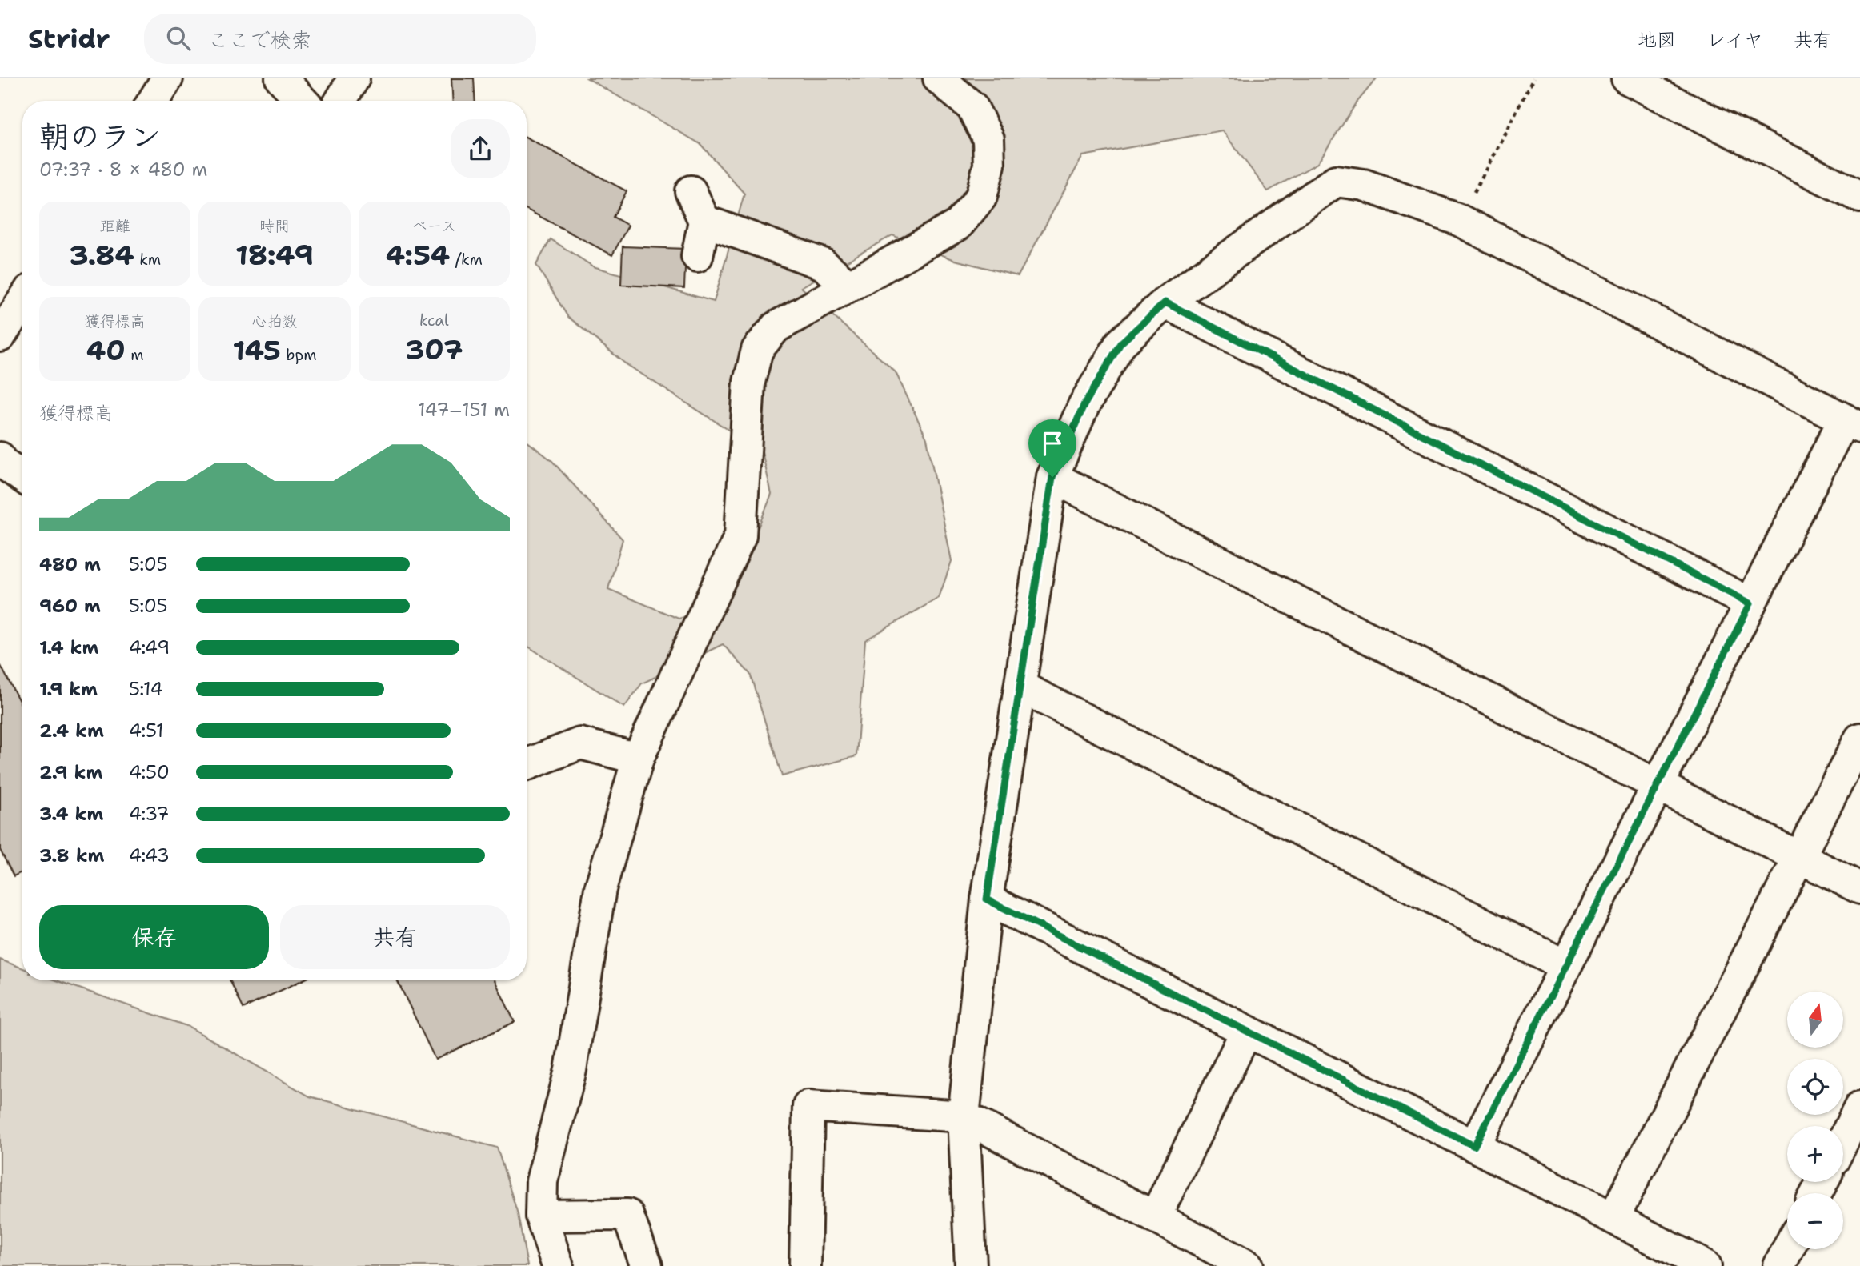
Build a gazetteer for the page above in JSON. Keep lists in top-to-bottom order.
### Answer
{
  "north": "top",
  "page": {
    "header": "Stridr",
    "search": "ここで検索",
    "nav": ["地図", "レイヤ", "共有"],
    "heading": ["朝のラン", "07:37 · 8 × 480 m"],
    "stats": [
      ["距離", "3.84 km"],
      ["時間", "18:49"],
      ["ペース", "4:54 /km"],
      ["獲得標高", "40 m"],
      ["心拍数", "145 bpm"],
      ["kcal", "307"]
    ],
    "chart": ["獲得標高", "147–151 m"],
    "list": [
      {
        "name": "480 m",
        "note": "5:05"
      },
      {
        "name": "960 m",
        "note": "5:05"
      },
      {
        "name": "1.4 km",
        "note": "4:49"
      },
      {
        "name": "1.9 km",
        "note": "5:14"
      },
      {
        "name": "2.4 km",
        "note": "4:51"
      },
      {
        "name": "2.9 km",
        "note": "4:50"
      },
      {
        "name": "3.4 km",
        "note": "4:37"
      },
      {
        "name": "3.8 km",
        "note": "4:43"
      }
    ],
    "buttons": ["保存", "共有"],
    "map_buttons": ["+", "−"]
  }
}
